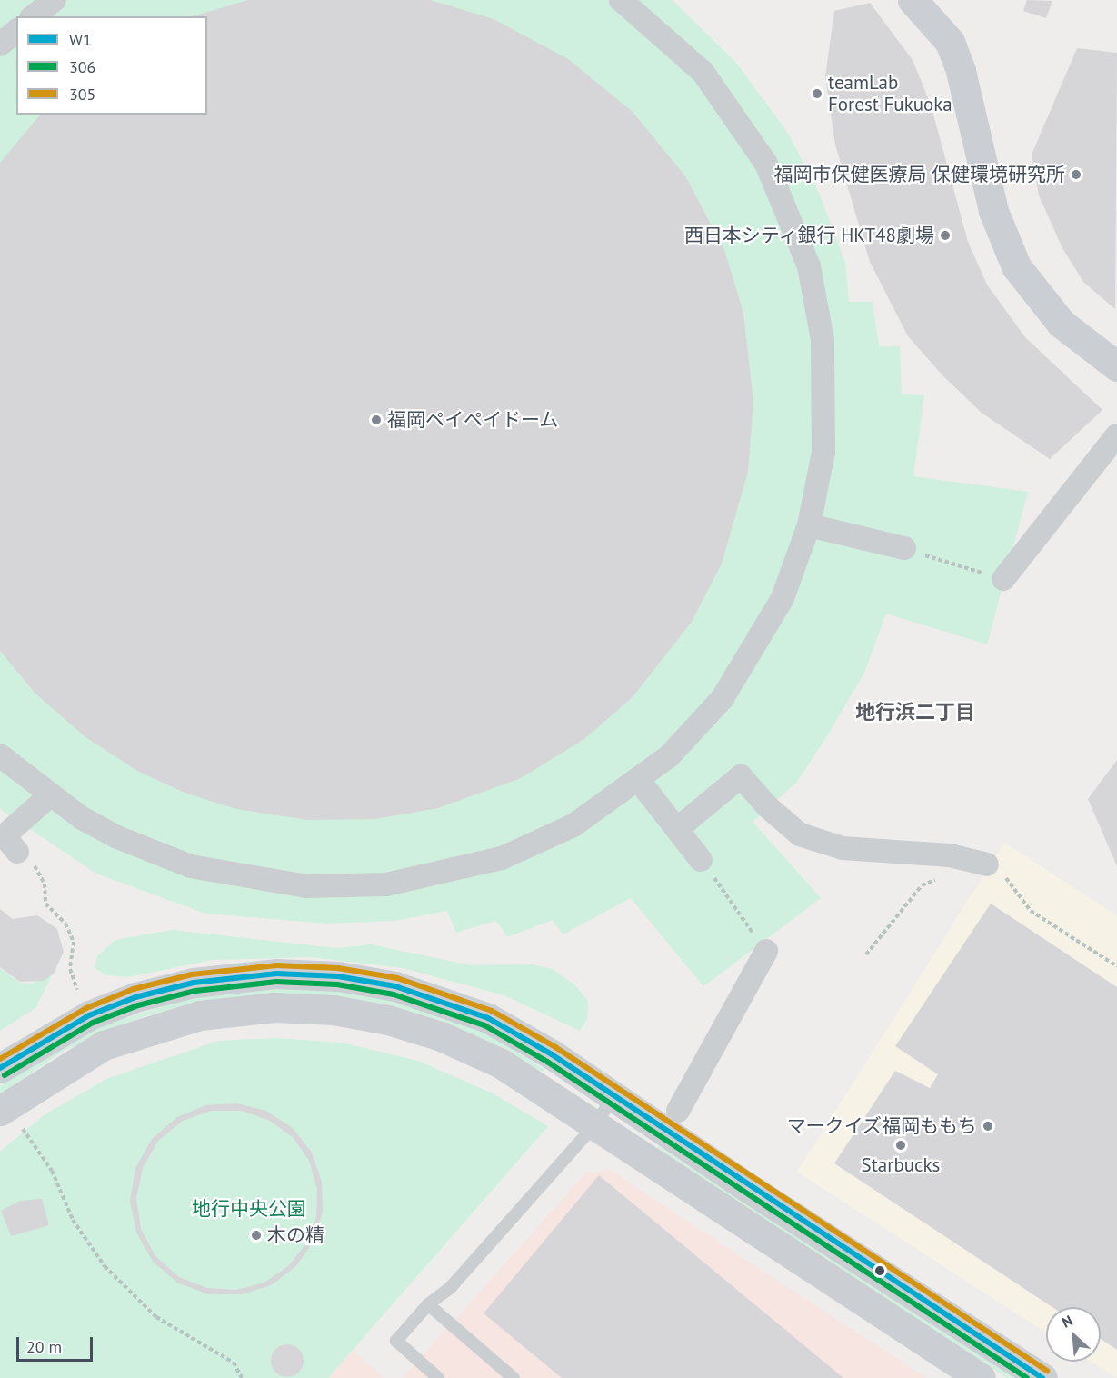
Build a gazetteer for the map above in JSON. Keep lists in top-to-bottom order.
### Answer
{
  "districts": ["地行浜二丁目"],
  "parks": ["地行中央公園"],
  "places": [
    "teamLab Forest Fukuoka",
    "福岡市保健医療局 保健環境研究所",
    "西日本シティ銀行 HKT48劇場",
    "福岡ペイペイドーム",
    "マークイズ福岡ももち",
    "Starbucks",
    "木の精"
  ],
  "lines": ["transit line 305", "transit line W1", "transit line 306"],
  "legend": ["W1", "306", "305"],
  "scale_bar": "20 m",
  "north": "top left"
}
